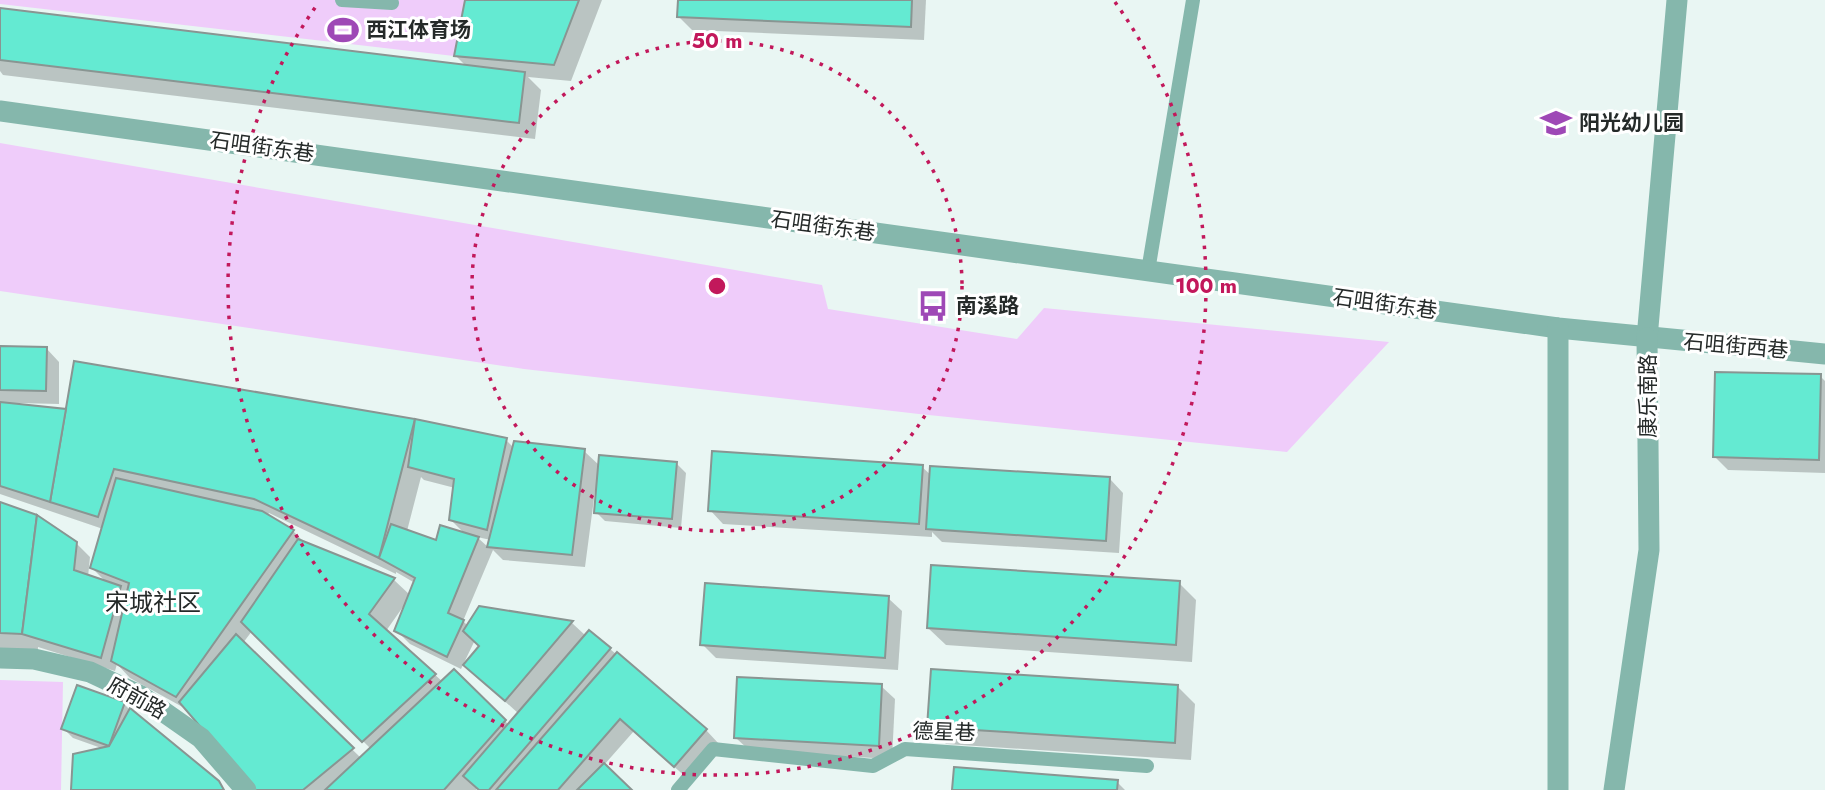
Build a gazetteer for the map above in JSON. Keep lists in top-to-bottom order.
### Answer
{
  "streets": {
    "street": [
      "石咀街东巷",
      "石咀街西巷",
      "康乐南路",
      "府前路"
    ],
    "lane": ["德星巷"]
  },
  "crossings": [
    ["石咀街东巷", "石咀街西巷"],
    ["石咀街东巷", "康乐南路"],
    ["石咀街西巷", "康乐南路"]
  ],
  "districts": ["宋城社区"],
  "places": {
    "sports": ["西江体育场"],
    "school or university": ["阳光幼儿园"],
    "bus stop": ["南溪路"]
  },
  "rings": ["50 m", "100 m"]
}
